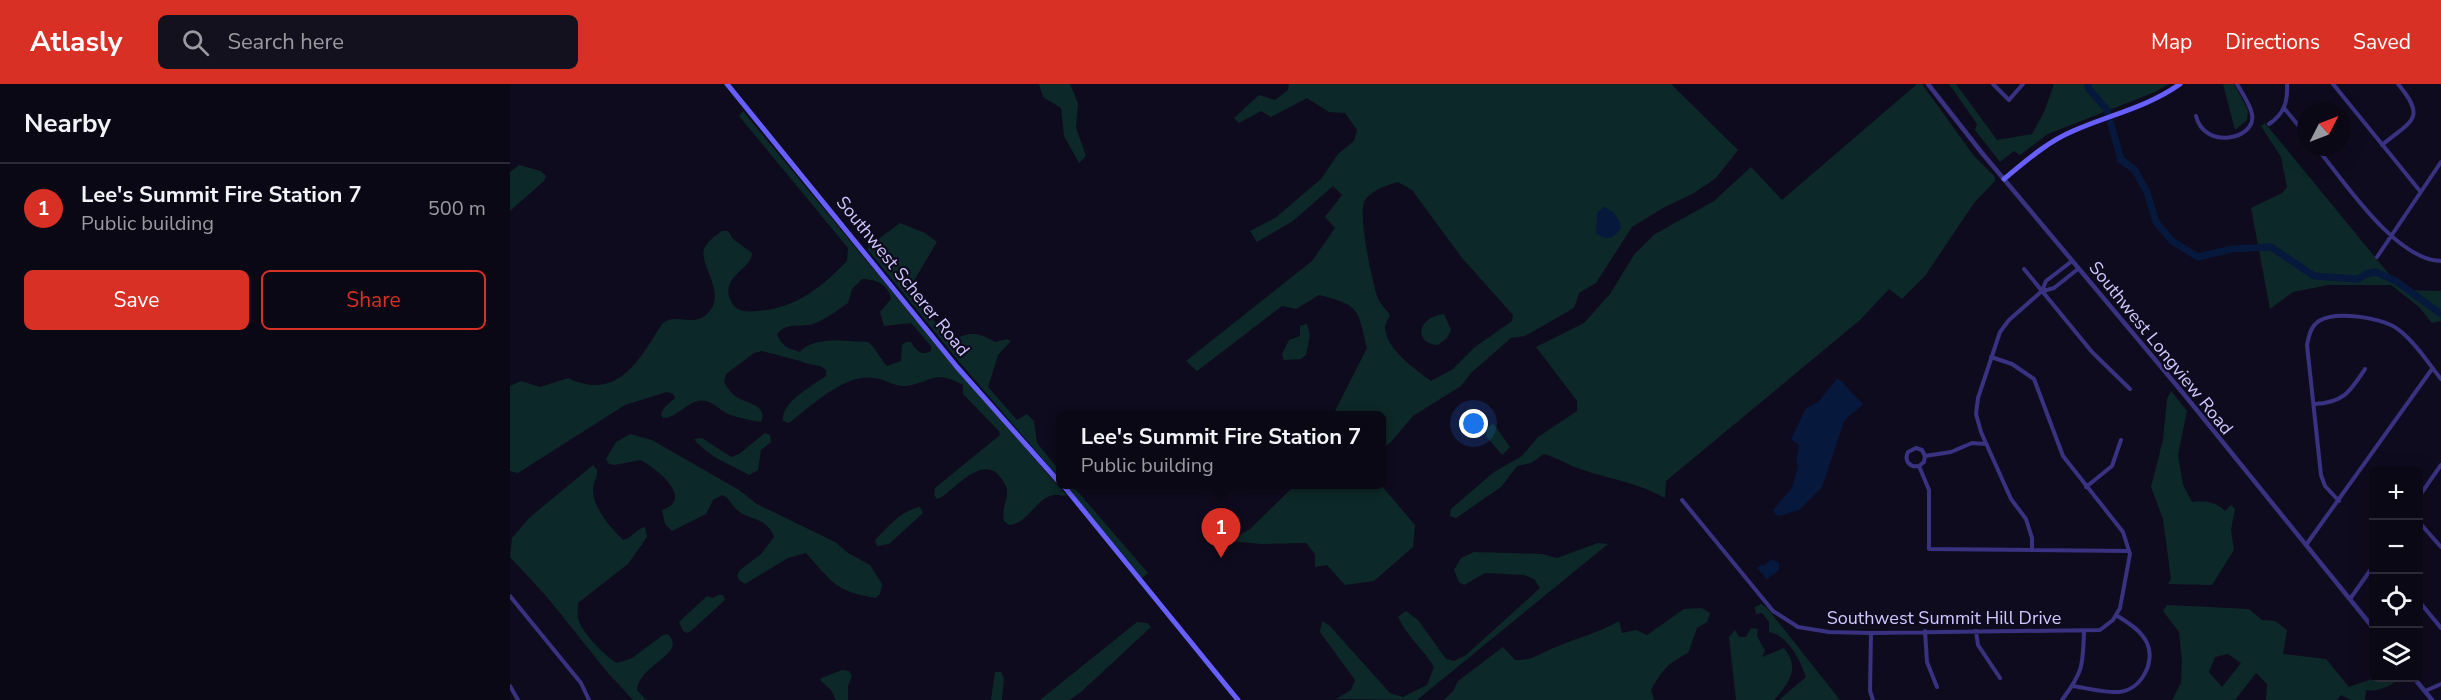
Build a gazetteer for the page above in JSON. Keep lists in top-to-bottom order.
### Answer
{
  "streets": {
    "main road": ["Southwest Scherer Road"],
    "street": ["Southwest Longview Road", "Southwest Summit Hill Drive"]
  },
  "north": "top right",
  "page": {
    "header": "Atlasly",
    "search": "Search here",
    "nav": ["Map", "Directions", "Saved"],
    "heading": "Nearby",
    "list": [
      {
        "mark": "1",
        "name": "Lee's Summit Fire Station 7",
        "note": "Public building",
        "value": "500 m"
      }
    ],
    "buttons": ["Save", "Share"],
    "popup": ["Lee's Summit Fire Station 7", "Public building"],
    "map_buttons": ["+", "−"],
    "pins": "1"
  }
}
